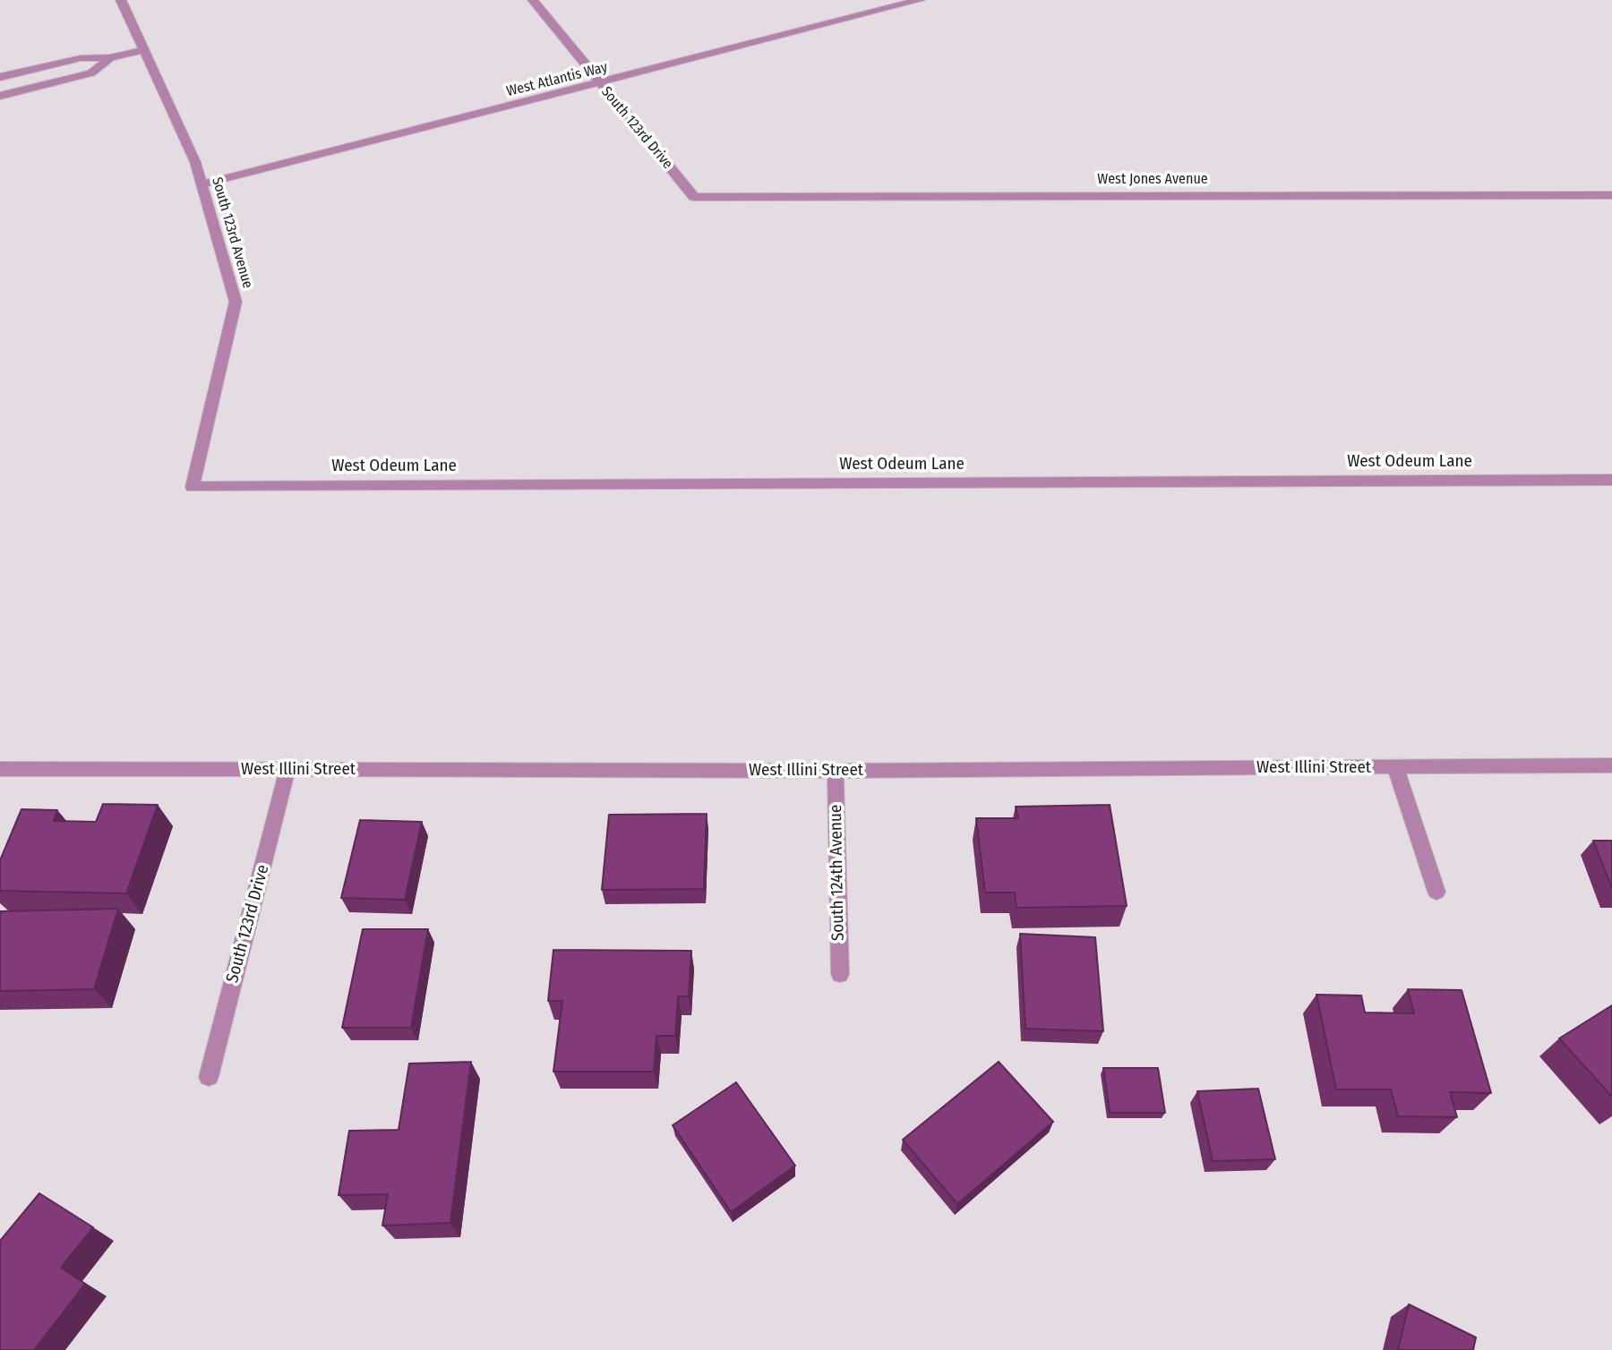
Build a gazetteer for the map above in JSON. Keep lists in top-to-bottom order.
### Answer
{
  "streets": {
    "street": [
      "West Atlantis Way",
      "South 123rd Drive",
      "West Jones Avenue",
      "South 123rd Avenue",
      "West Odeum Lane",
      "West Illini Street",
      "South 124th Avenue"
    ]
  },
  "crossings": [
    ["West Atlantis Way", "South 123rd Drive"],
    ["West Atlantis Way", "South 123rd Avenue"],
    ["South 123rd Drive", "West Jones Avenue"],
    ["South 123rd Drive", "West Illini Street"],
    ["South 123rd Avenue", "West Odeum Lane"],
    ["West Illini Street", "South 124th Avenue"]
  ]
}
